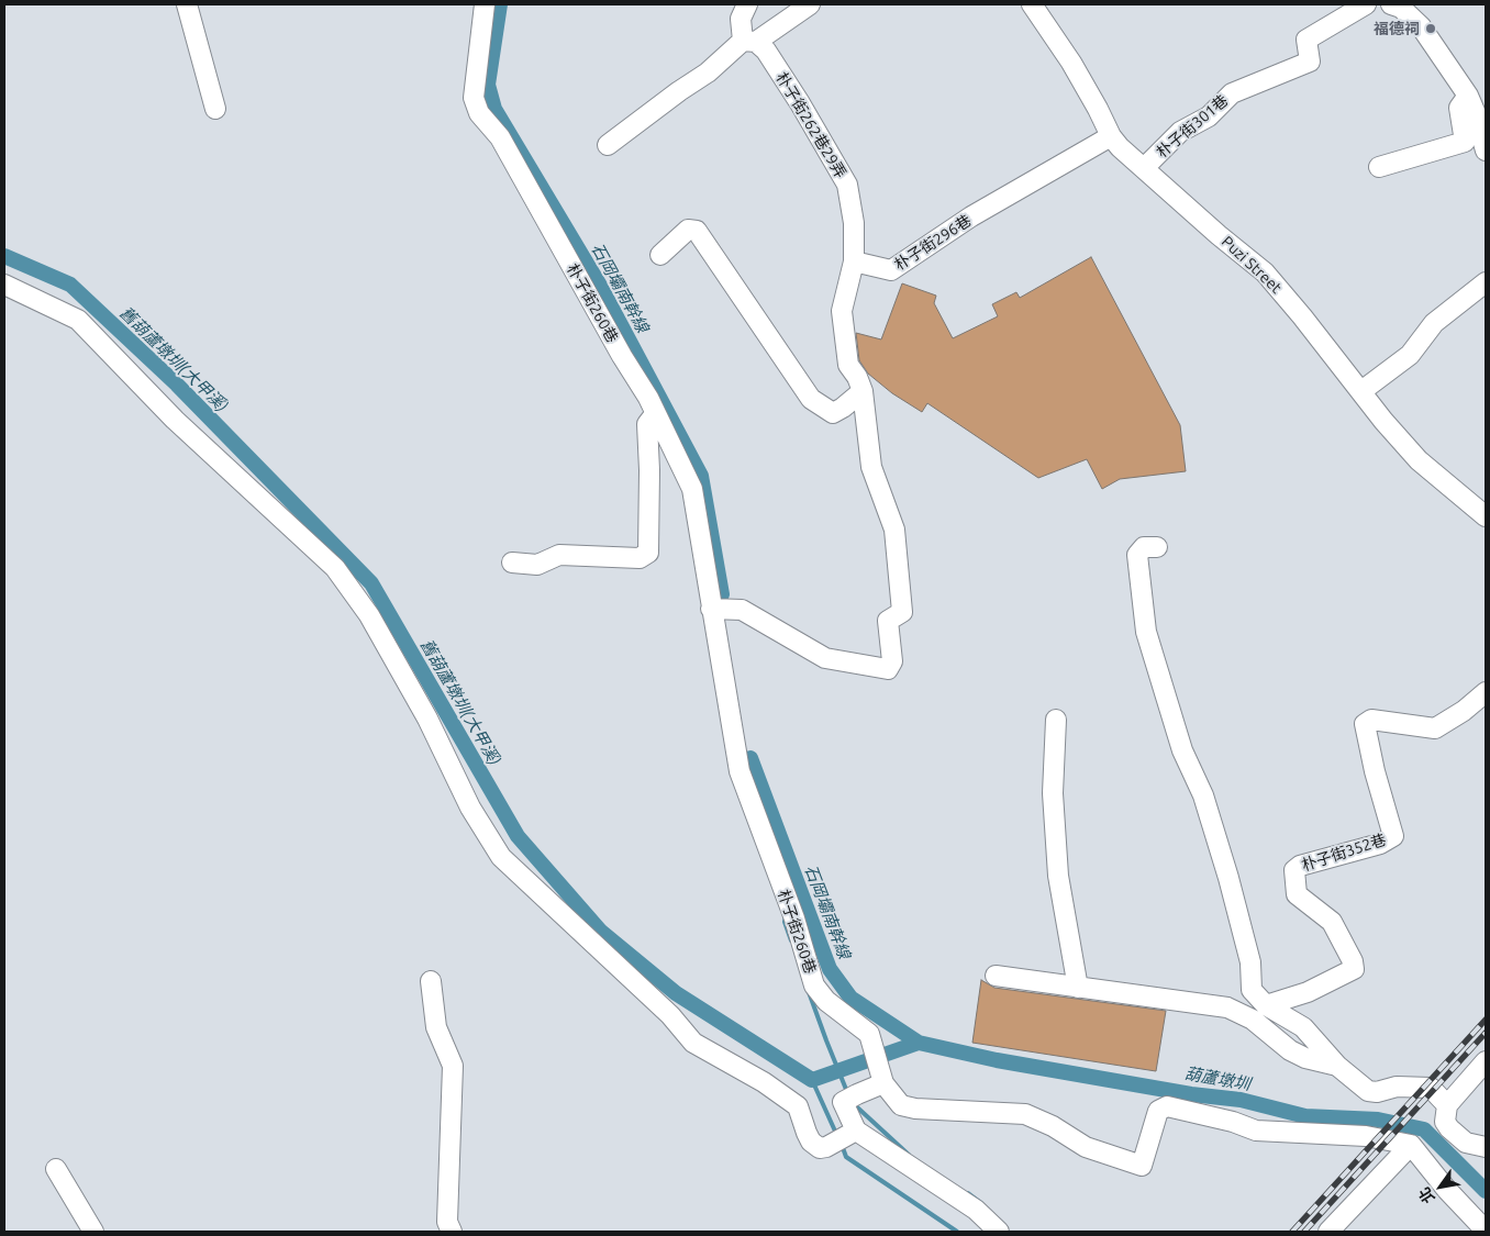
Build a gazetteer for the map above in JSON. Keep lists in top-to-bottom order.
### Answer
{
  "streets": {
    "street": [
      "朴子街262巷29弄",
      "朴子街301巷",
      "朴子街296巷",
      "Puzi Street",
      "朴子街260巷",
      "朴子街352巷"
    ]
  },
  "crossings": [
    ["朴子街262巷29弄", "朴子街296巷"],
    ["朴子街301巷", "Puzi Street"],
    ["朴子街296巷", "Puzi Street"]
  ],
  "water": ["石岡壩南幹線", "舊葫蘆墩圳(大甲溪)", "葫蘆墩圳"],
  "places": ["福德祠"],
  "north": "bottom left"
}
